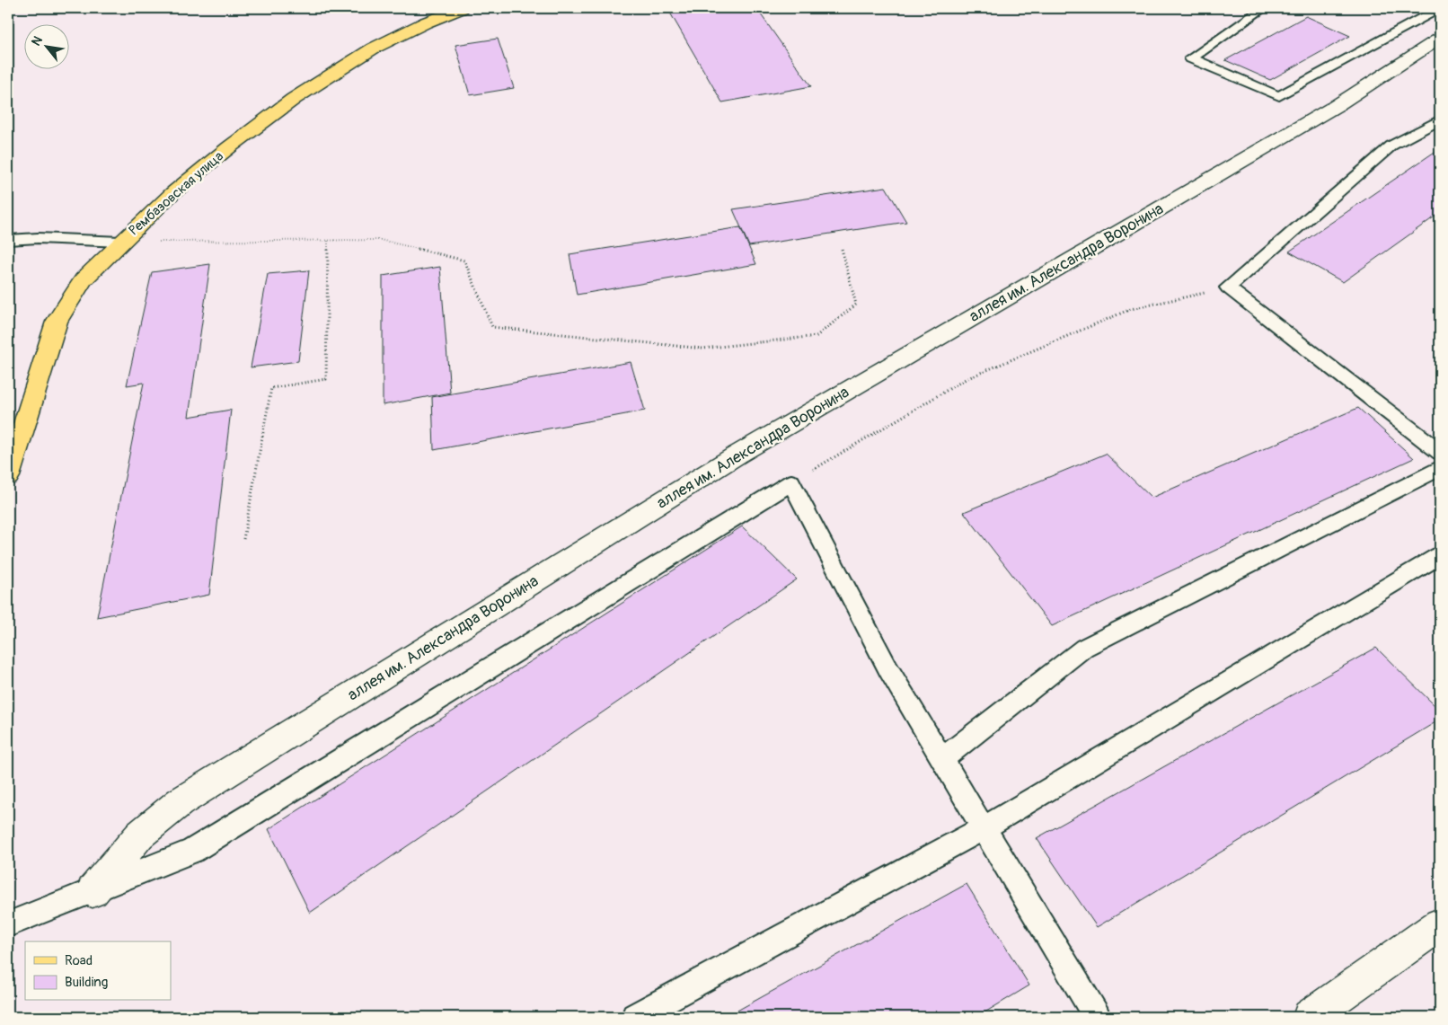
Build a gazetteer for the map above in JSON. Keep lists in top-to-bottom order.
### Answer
{
  "streets": {
    "main road": ["Рембазовская улица"],
    "street": ["аллея им. Александра Воронина"]
  },
  "legend": ["Road", "Building"],
  "north": "top left"
}
